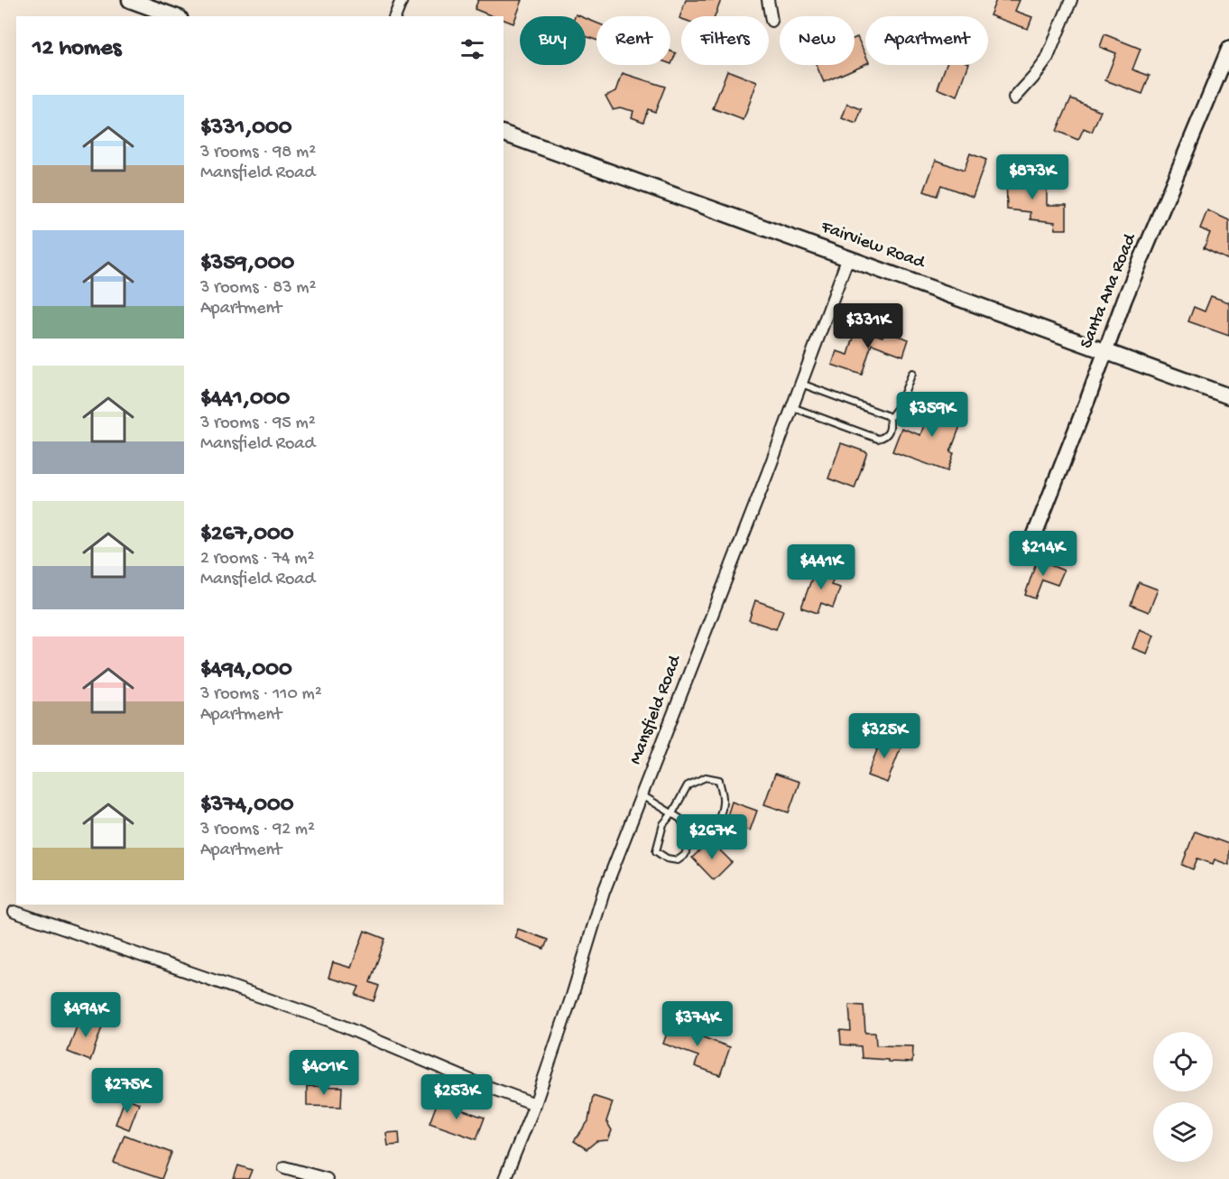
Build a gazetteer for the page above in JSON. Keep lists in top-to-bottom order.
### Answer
{
  "streets": {
    "main road": ["Fairview Road"],
    "street": ["Santa Ana Road", "Mansfield Road"]
  },
  "crossings": [
    ["Fairview Road", "Santa Ana Road"],
    ["Fairview Road", "Mansfield Road"]
  ],
  "page": {
    "chip": [
      "Buy",
      "Rent",
      "Filters",
      "New",
      "Apartment"
    ],
    "heading": "12 homes",
    "list": [
      {
        "name": "$331,000",
        "note": "3 rooms · 98 m² · Mansfield Road"
      },
      {
        "name": "$359,000",
        "note": "3 rooms · 83 m² · Apartment"
      },
      {
        "name": "$441,000",
        "note": "3 rooms · 95 m² · Mansfield Road"
      },
      {
        "name": "$267,000",
        "note": "2 rooms · 74 m² · Mansfield Road"
      },
      {
        "name": "$494,000",
        "note": "3 rooms · 110 m² · Apartment"
      },
      {
        "name": "$374,000",
        "note": "3 rooms · 92 m² · Apartment"
      }
    ],
    "price": [
      "$873K",
      "$331K",
      "$359K",
      "$214K",
      "$441K",
      "$325K",
      "$267K",
      "$494K",
      "$374K",
      "$401K",
      "$275K",
      "$253K"
    ]
  }
}
